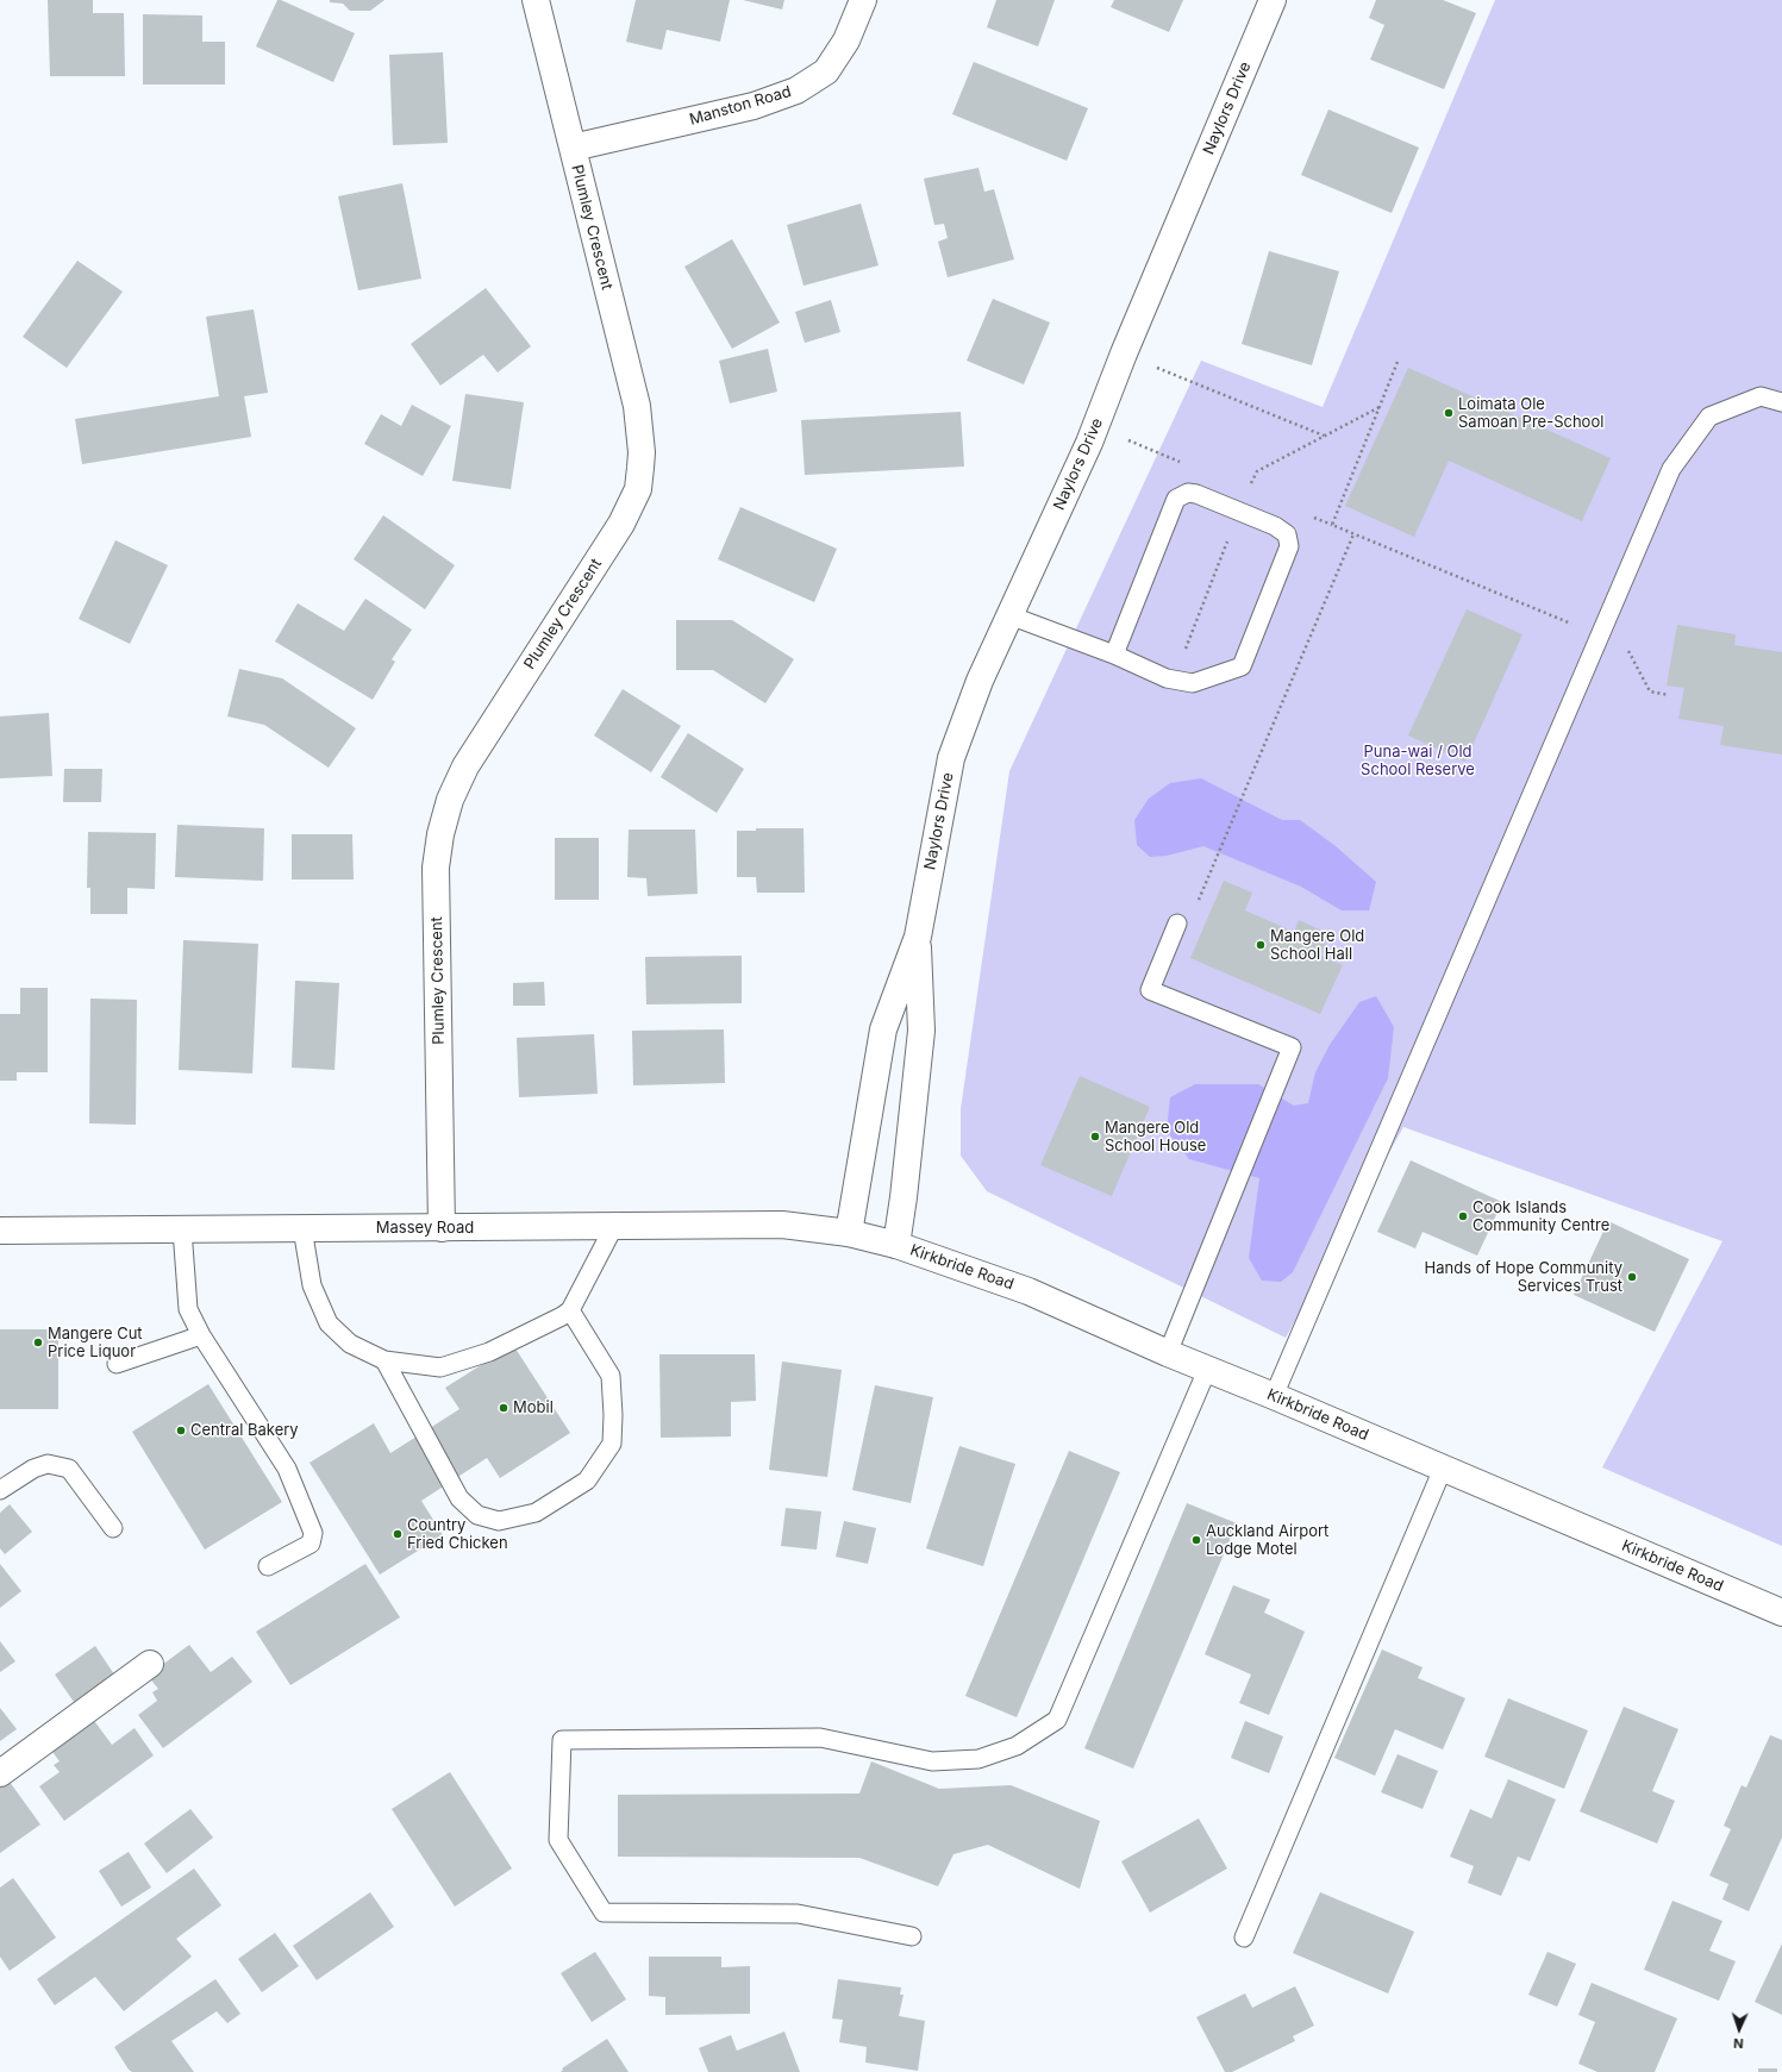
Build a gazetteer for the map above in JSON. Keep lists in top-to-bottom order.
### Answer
{
  "streets": {
    "street": [
      "Manston Road",
      "Naylors Drive",
      "Plumley Crescent",
      "Massey Road",
      "Kirkbride Road"
    ]
  },
  "crossings": [
    ["Manston Road", "Plumley Crescent"],
    ["Naylors Drive", "Massey Road"],
    ["Naylors Drive", "Kirkbride Road"],
    ["Plumley Crescent", "Massey Road"],
    ["Massey Road", "Kirkbride Road"]
  ],
  "parks": ["Puna-wai / Old School Reserve"],
  "places": [
    "Loimata Ole Samoan Pre-School",
    "Mangere Old School Hall",
    "Mangere Old School House",
    "Cook Islands Community Centre",
    "Hands of Hope Community Services Trust",
    "Mangere Cut Price Liquor",
    "Mobil",
    "Central Bakery",
    "Country Fried Chicken",
    "Auckland Airport Lodge Motel"
  ],
  "north": "bottom"
}
